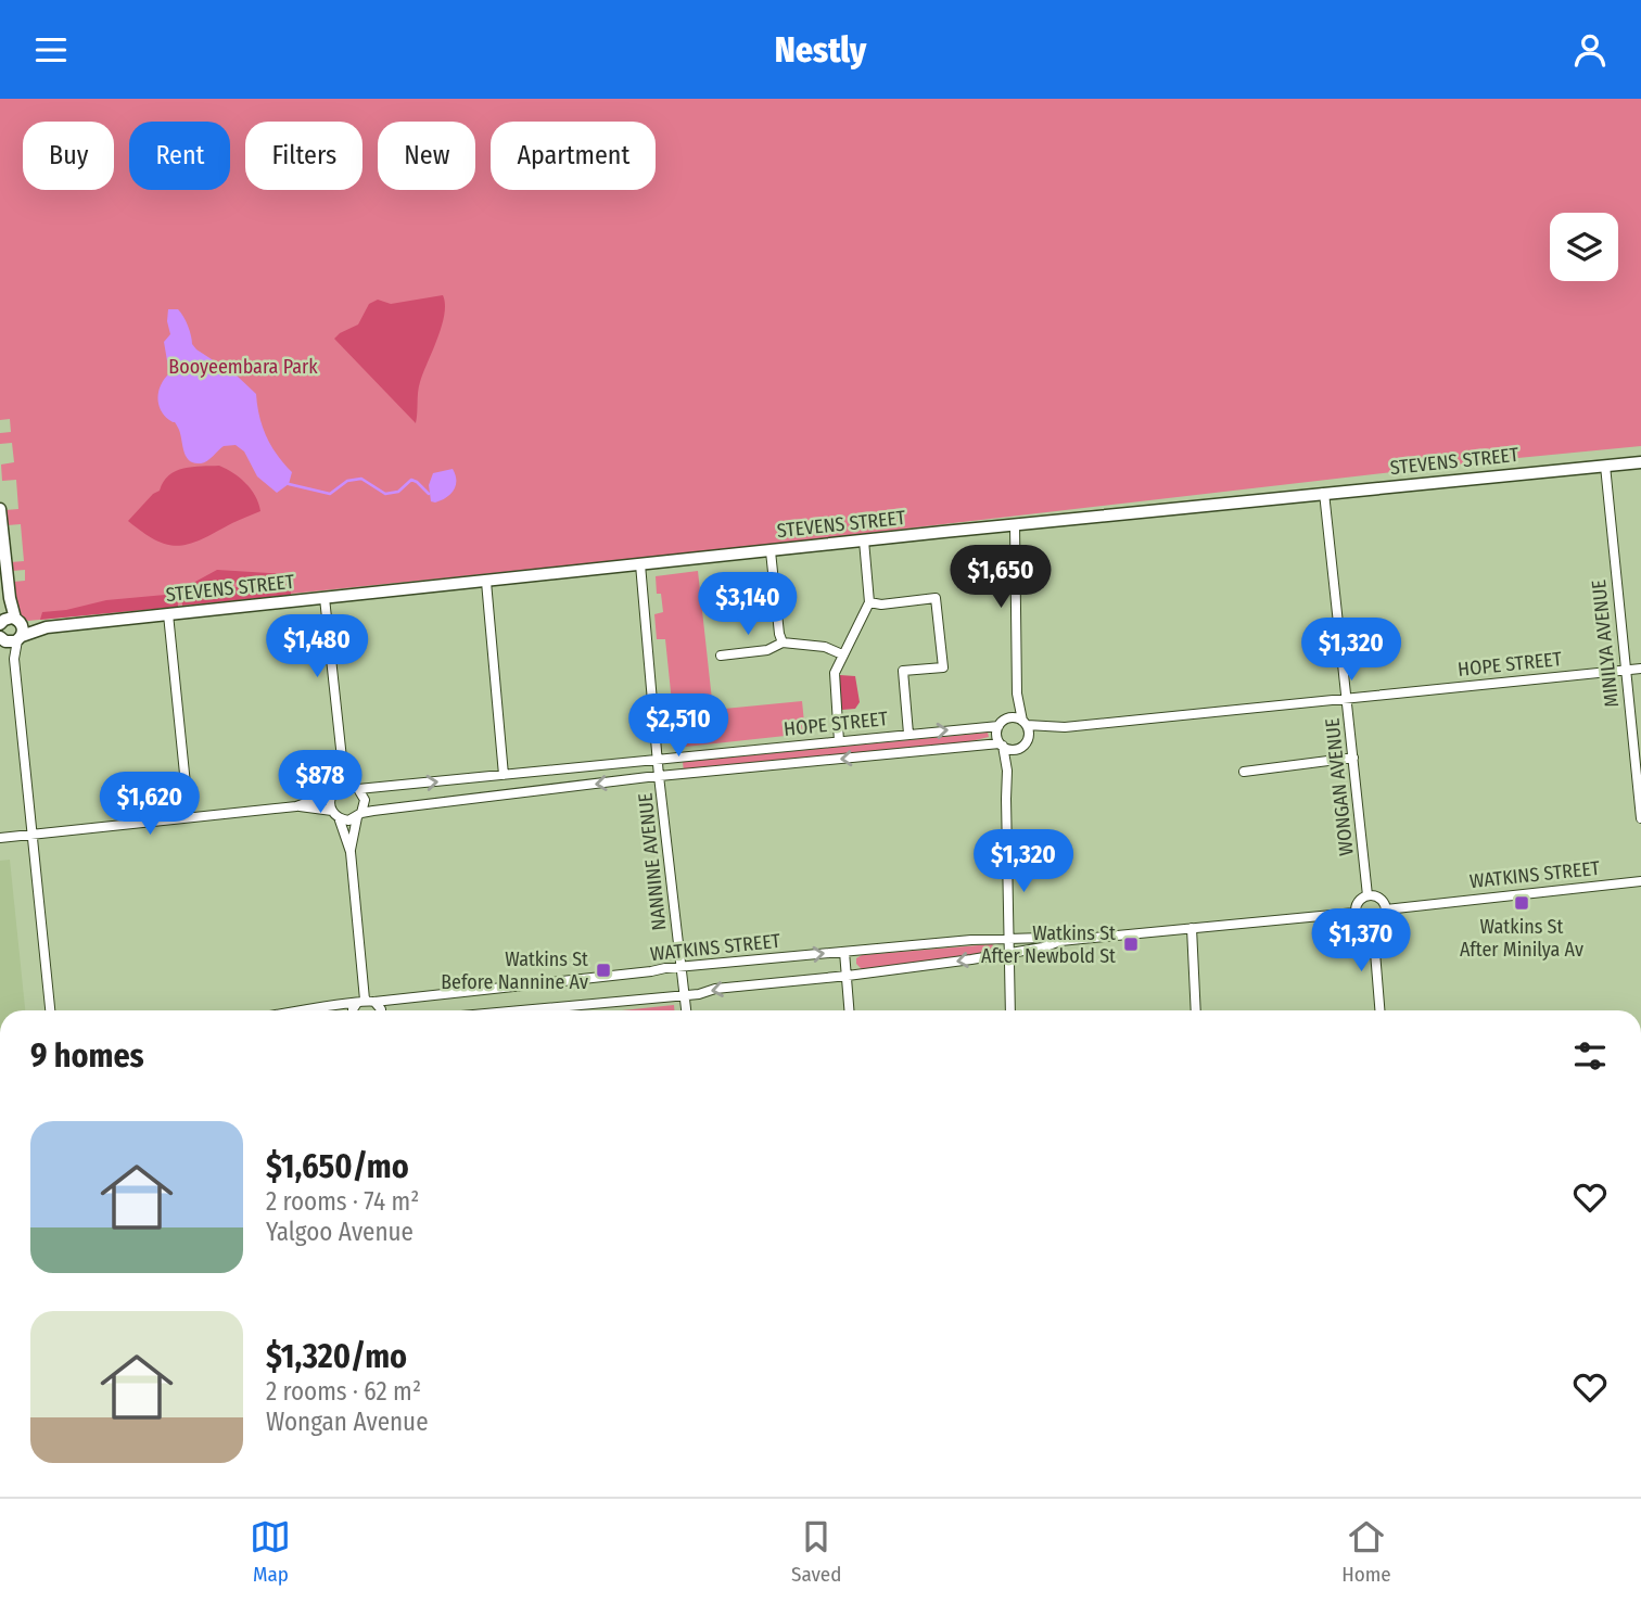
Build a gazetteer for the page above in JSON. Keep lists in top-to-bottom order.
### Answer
{
  "streets": {
    "street": [
      "STEVENS STREET",
      "MINILYA AVENUE",
      "HOPE STREET",
      "WONGAN AVENUE",
      "NANNINE AVENUE",
      "WATKINS STREET"
    ]
  },
  "crossings": [
    ["STEVENS STREET", "MINILYA AVENUE"],
    ["STEVENS STREET", "WONGAN AVENUE"],
    ["STEVENS STREET", "NANNINE AVENUE"],
    ["MINILYA AVENUE", "HOPE STREET"],
    ["HOPE STREET", "WONGAN AVENUE"],
    ["HOPE STREET", "NANNINE AVENUE"],
    ["WONGAN AVENUE", "WATKINS STREET"],
    ["NANNINE AVENUE", "WATKINS STREET"]
  ],
  "parks": ["Booyeembara Park"],
  "places": {
    "transit": ["Watkins St After Minilya Av", "Watkins St After Newbold St", "Watkins St Before Nannine Av"]
  },
  "page": {
    "header": "Nestly",
    "chip": [
      "Buy",
      "Rent",
      "Filters",
      "New",
      "Apartment"
    ],
    "price": [
      "$1,650",
      "$3,140",
      "$1,480",
      "$1,320",
      "$2,510",
      "$878",
      "$1,620",
      "$1,320",
      "$1,370"
    ],
    "heading": "9 homes",
    "list": [
      {
        "name": "$1,650/mo",
        "note": "2 rooms · 74 m² · Yalgoo Avenue"
      },
      {
        "name": "$1,320/mo",
        "note": "2 rooms · 62 m² · Wongan Avenue"
      }
    ],
    "tabs": ["Map", "Saved", "Home"]
  }
}
